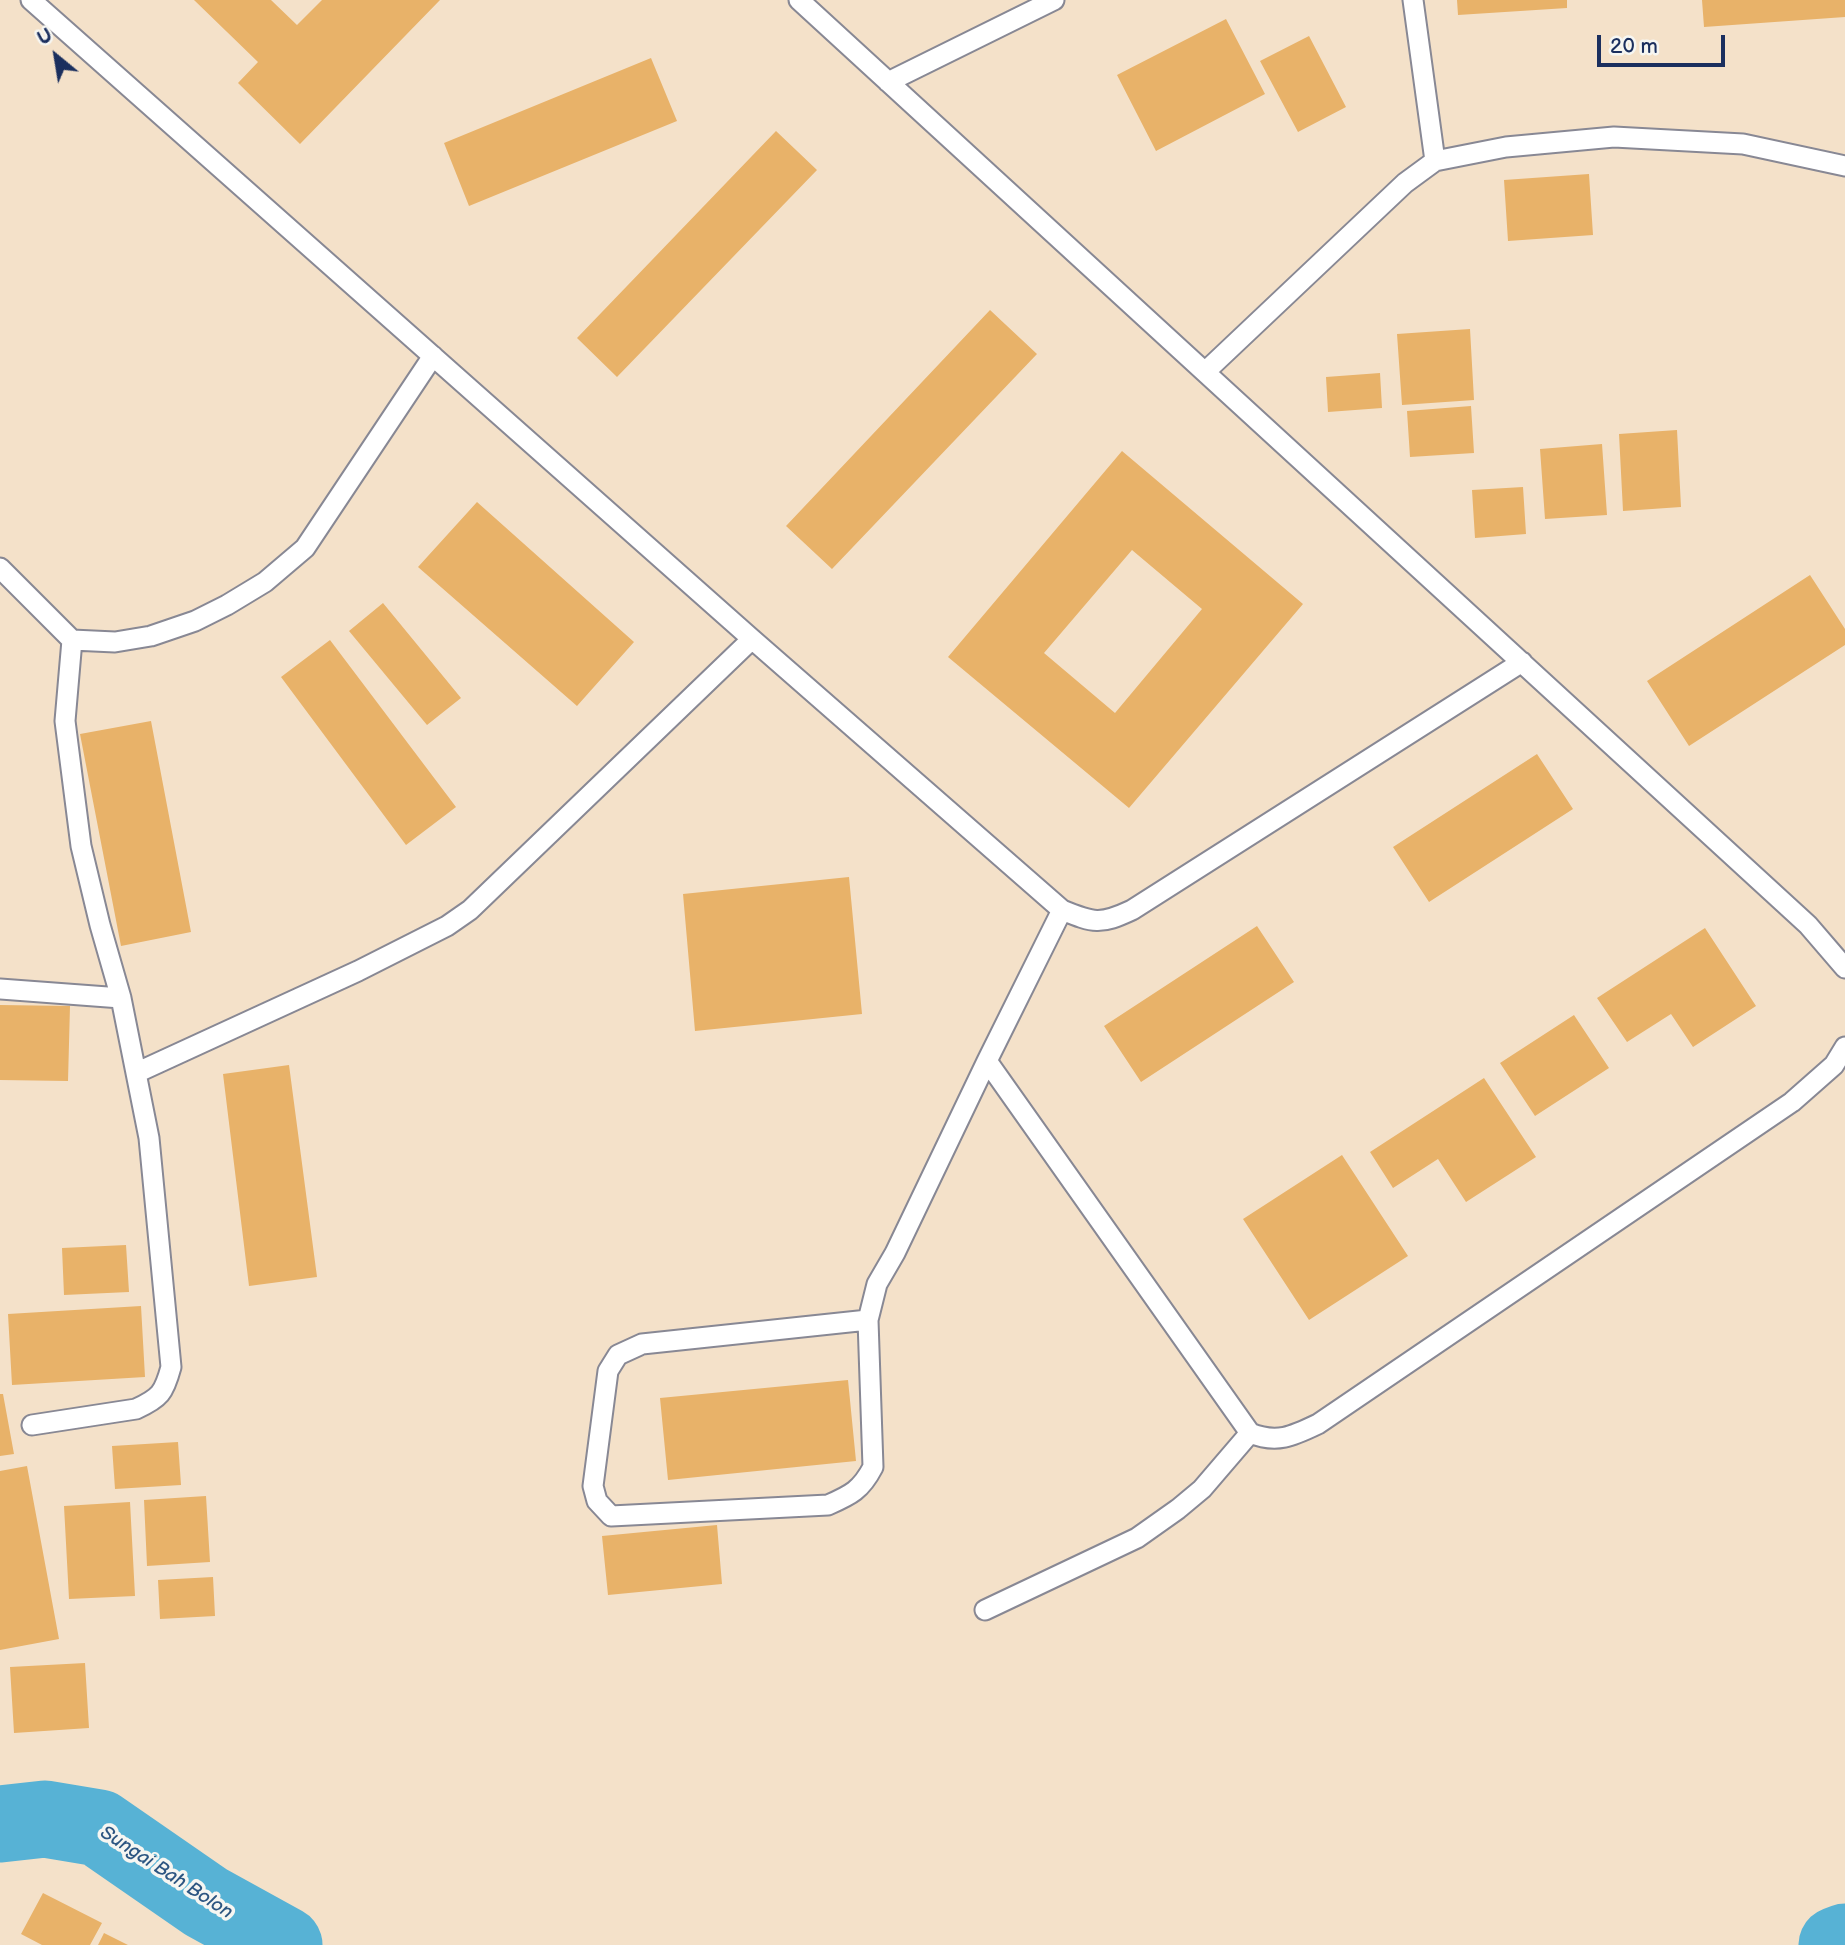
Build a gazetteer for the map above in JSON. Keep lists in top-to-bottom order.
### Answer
{
  "water": ["Sungai Bah Bolon"],
  "scale_bar": "20 m",
  "north": "top left"
}
